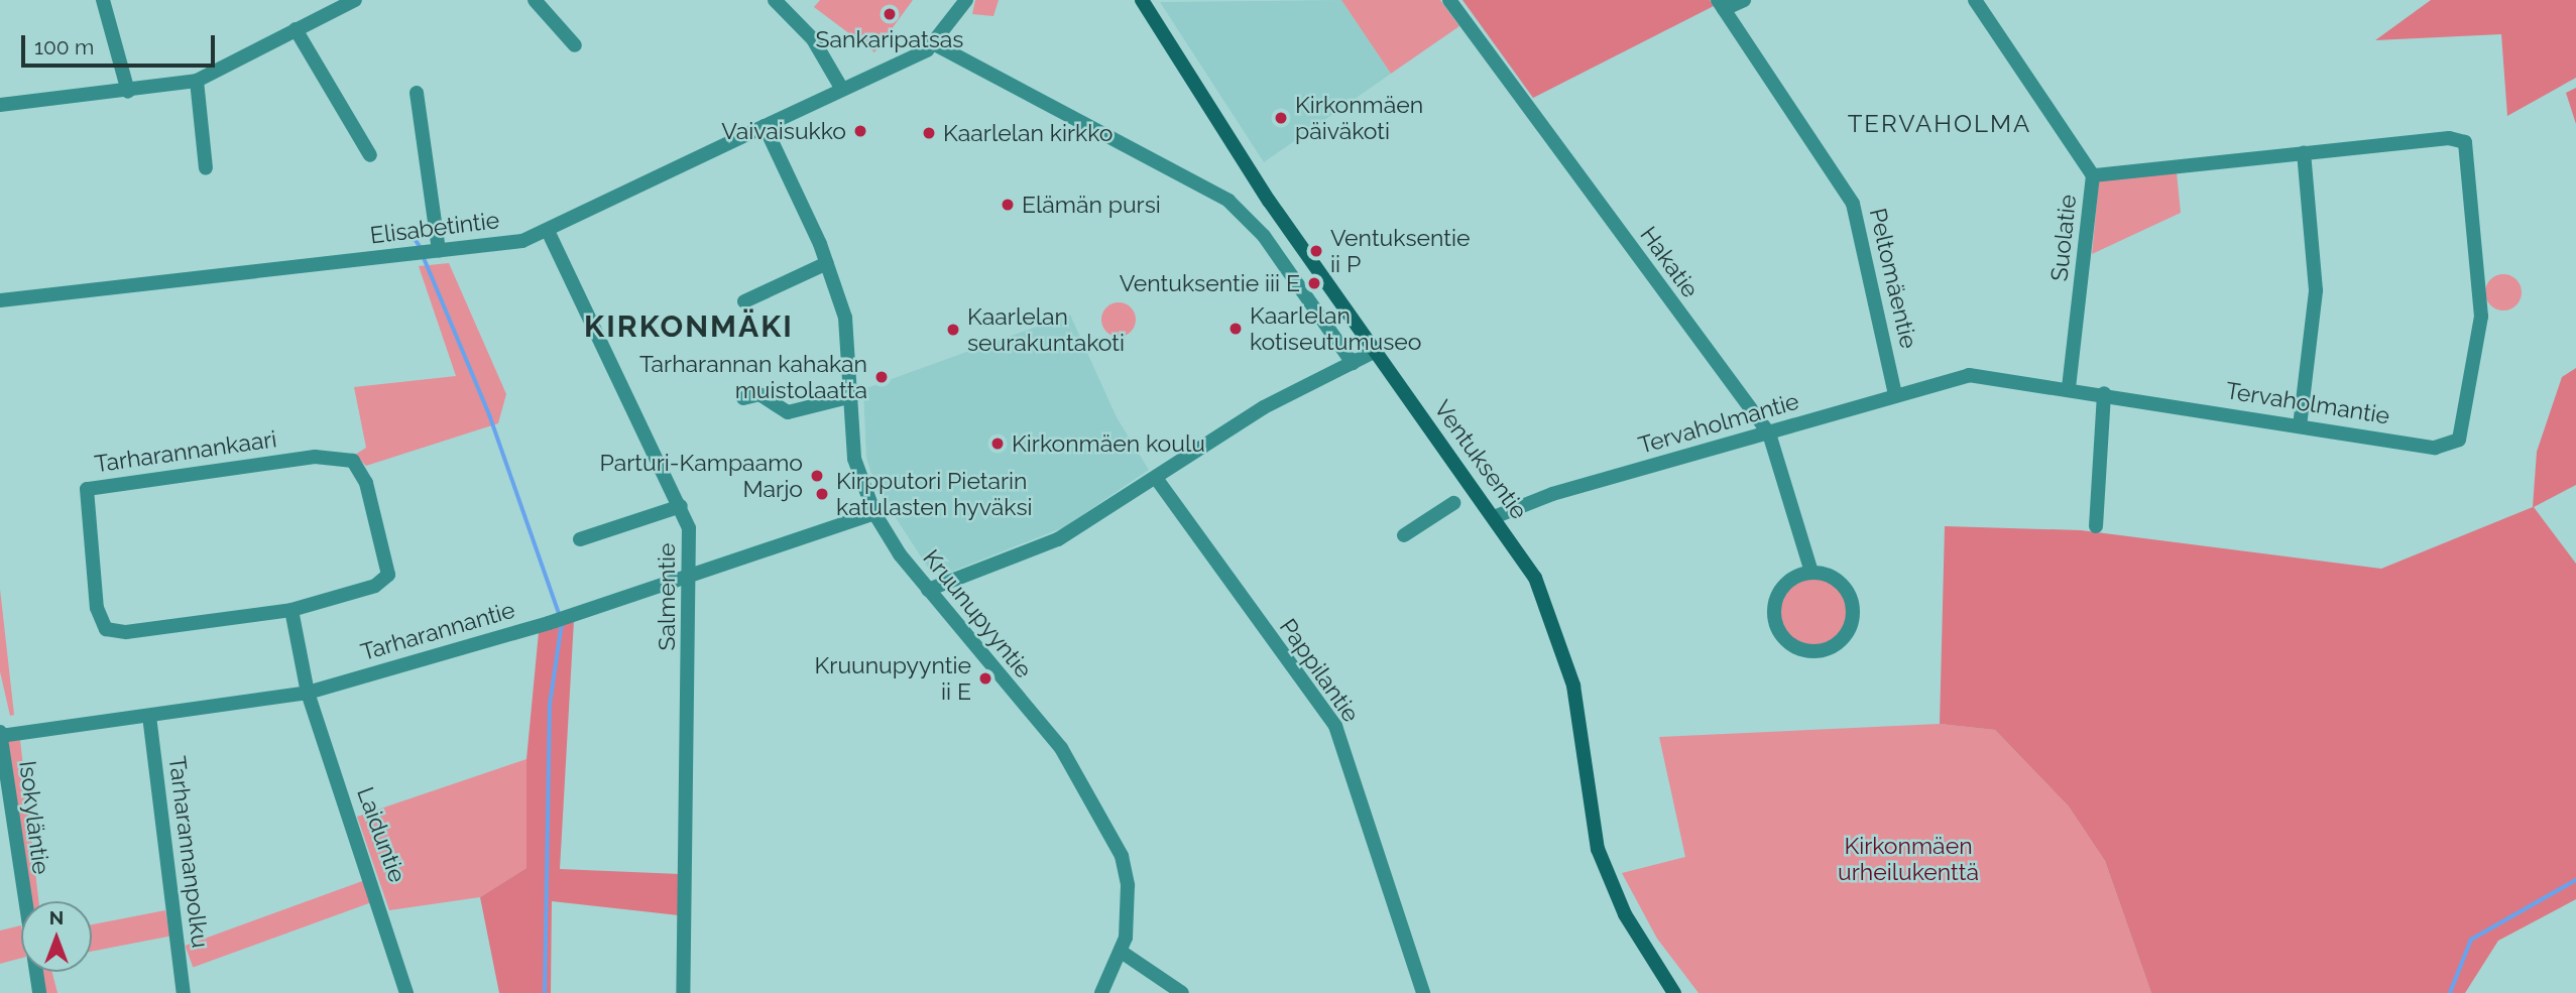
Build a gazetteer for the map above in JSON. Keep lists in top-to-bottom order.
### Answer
{
  "streets": {
    "main road": ["Ventuksentie"],
    "street": [
      "Elisabetintie",
      "Suolatie",
      "Hakatie",
      "Peltomäentie",
      "Tervaholmantie",
      "Tarharannankaari",
      "Salmentie",
      "Kruunupyyntie",
      "Tarharannantie",
      "Pappilantie",
      "Isokyläntie",
      "Laiduntie",
      "Tarharannanpolku"
    ]
  },
  "crossings": [
    ["Elisabetintie", "Salmentie"],
    ["Elisabetintie", "Kruunupyyntie"],
    ["Suolatie", "Tervaholmantie"],
    ["Hakatie", "Tervaholmantie"],
    ["Peltomäentie", "Tervaholmantie"],
    ["Tervaholmantie", "Ventuksentie"],
    ["Salmentie", "Tarharannantie"],
    ["Kruunupyyntie", "Tarharannantie"],
    ["Tarharannantie", "Isokyläntie"],
    ["Tarharannantie", "Laiduntie"],
    ["Tarharannantie", "Tarharannanpolku"]
  ],
  "districts": ["TERVAHOLMA", "KIRKONMÄKI"],
  "parks": ["Kirkonmäen urheilukenttä"],
  "places": [
    "Sankaripatsas",
    "Kirkonmäen päiväkoti",
    "Vaivaisukko",
    "Kaarlelan kirkko",
    "Elämän pursi",
    "Ventuksentie ii P",
    "Ventuksentie iii E",
    "Kaarlelan kotiseutumuseo",
    "Kaarlelan seurakuntakoti",
    "Tarharannan kahakan muistolaatta",
    "Kirkonmäen koulu",
    "Parturi-Kampaamo Marjo",
    "Kirpputori Pietarin katulasten hyväksi",
    "Kruunupyyntie ii E"
  ],
  "scale_bar": "100 m",
  "north": "top"
}
